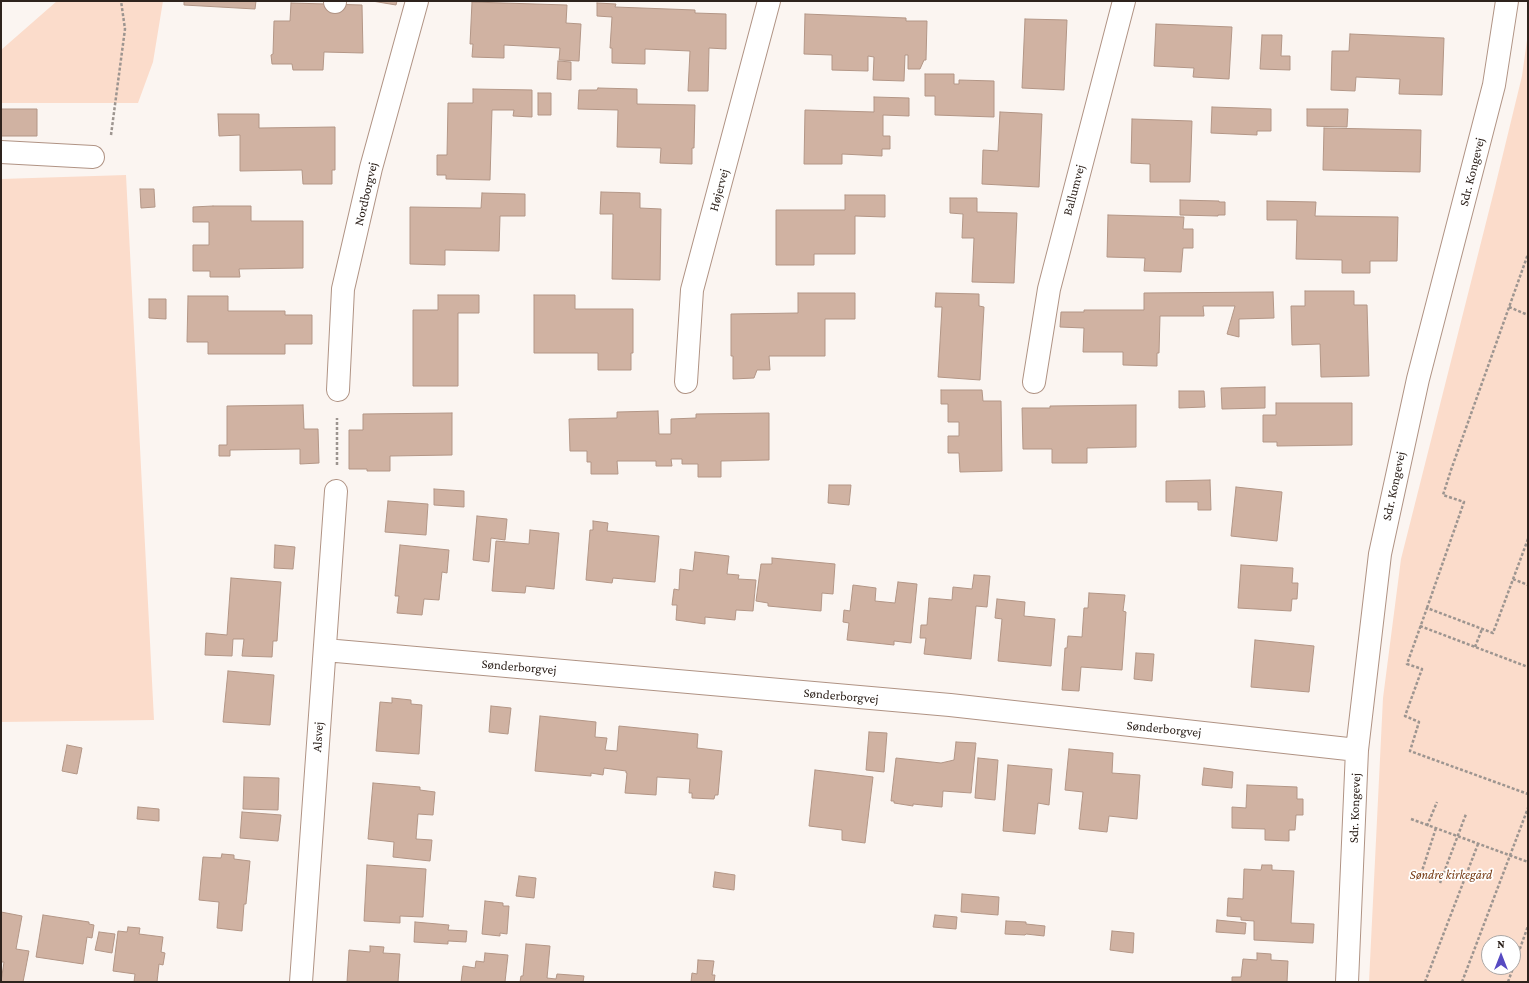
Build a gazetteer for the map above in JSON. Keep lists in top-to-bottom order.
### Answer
{
  "streets": {
    "street": [
      "Sdr. Kongevej",
      "Højervej",
      "Ballumvej",
      "Nordborgvej",
      "Sønderborgvej",
      "Alsvej"
    ]
  },
  "crossings": [
    ["Sdr. Kongevej", "Sønderborgvej"],
    ["Sønderborgvej", "Alsvej"]
  ],
  "parks": ["Søndre kirkegård"],
  "north": "top"
}
